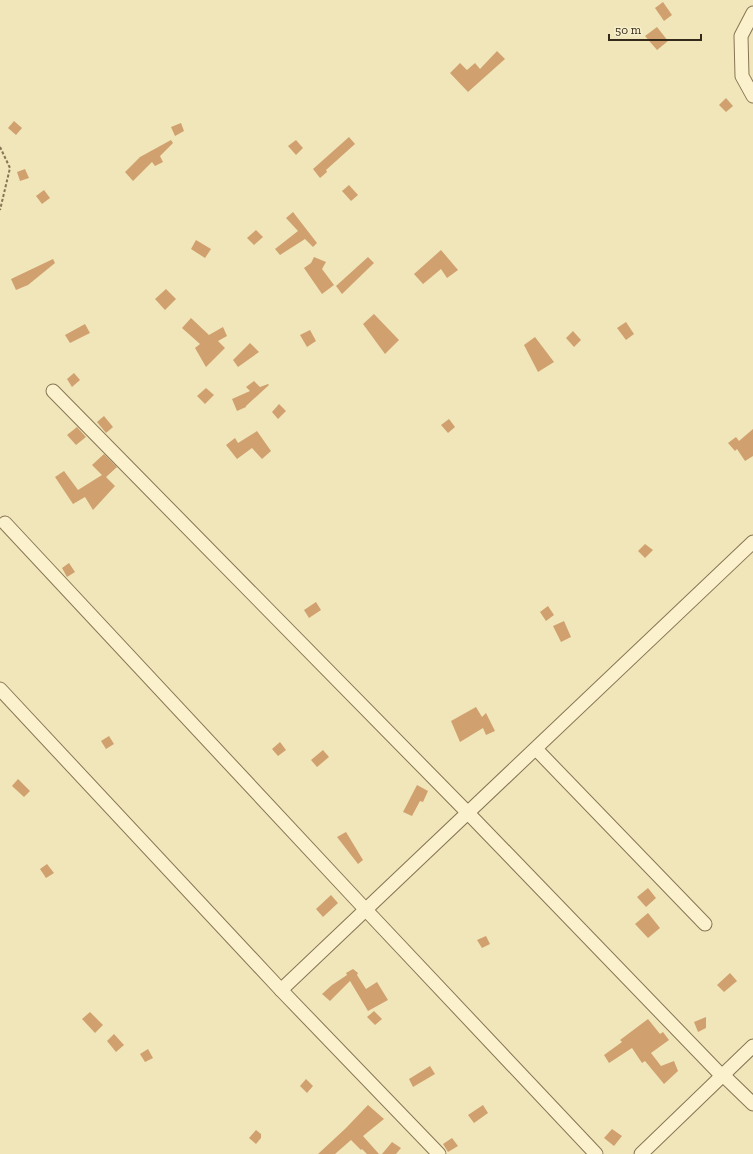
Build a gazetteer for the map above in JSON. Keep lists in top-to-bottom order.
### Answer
{
  "scale_bar": "50 m"
}
